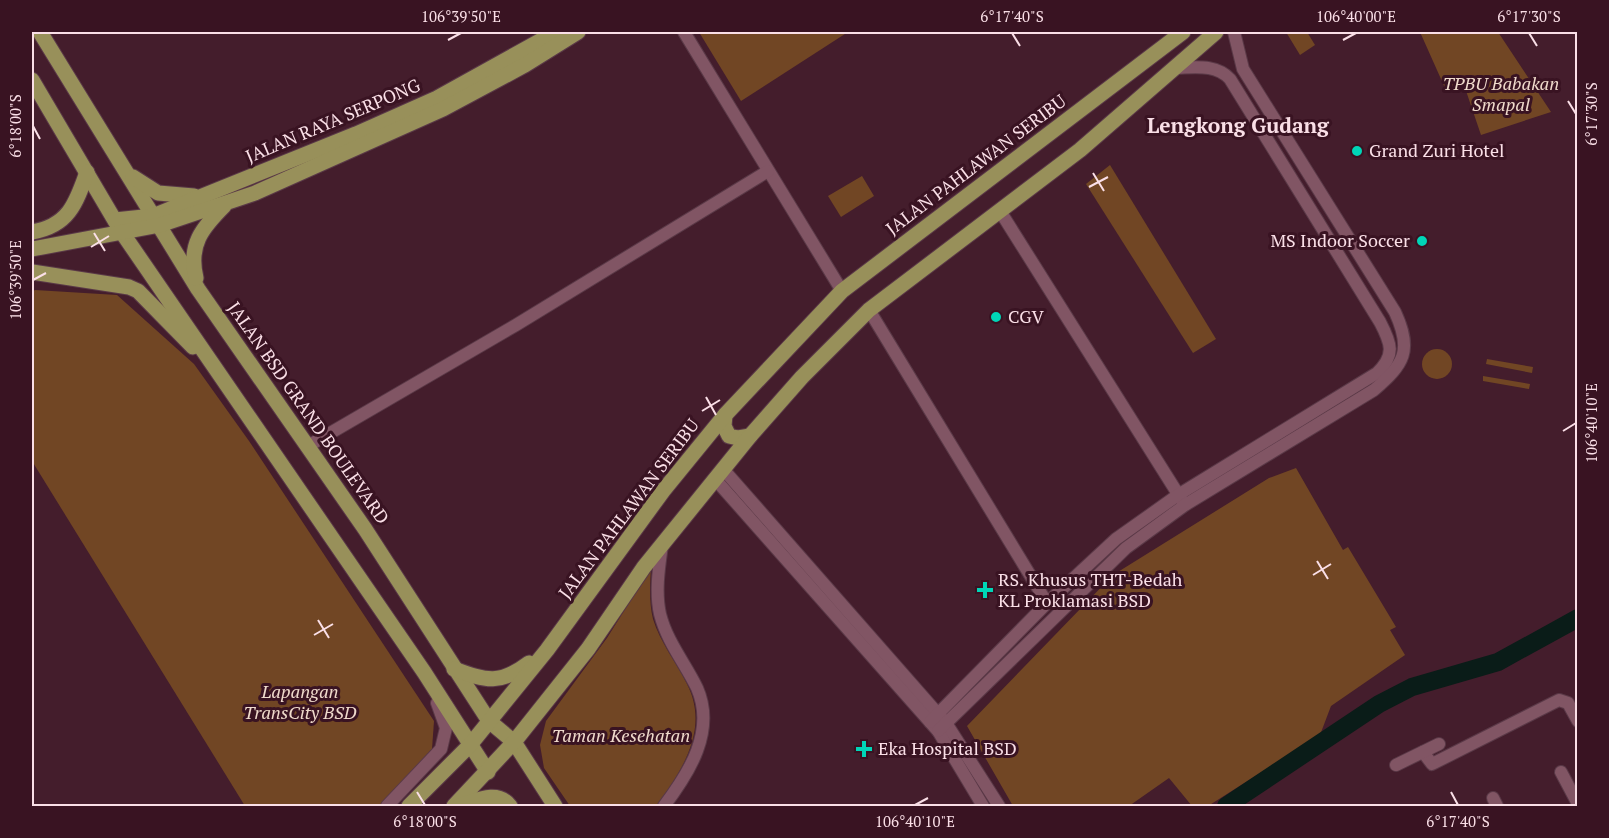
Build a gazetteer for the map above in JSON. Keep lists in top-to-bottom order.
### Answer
{
  "streets": {
    "main road": ["JALAN RAYA SERPONG", "JALAN PAHLAWAN SERIBU", "JALAN BSD GRAND BOULEVARD"]
  },
  "crossings": [
    ["JALAN RAYA SERPONG", "JALAN BSD GRAND BOULEVARD"],
    ["JALAN PAHLAWAN SERIBU", "JALAN BSD GRAND BOULEVARD"]
  ],
  "districts": ["Lengkong Gudang"],
  "parks": ["TPBU Babakan Smapal", "Lapangan TransCity BSD", "Taman Kesehatan"],
  "places": {
    "other": ["Grand Zuri Hotel", "MS Indoor Soccer", "CGV"],
    "health": ["RS. Khusus THT-Bedah KL Proklamasi BSD", "Eka Hospital BSD"]
  },
  "coordinates": [
    "106°39'50\"E",
    "6°17'40\"S",
    "106°40'00\"E",
    "6°17'30\"S",
    "6°18'00\"S",
    "106°40'10\"E"
  ]
}
